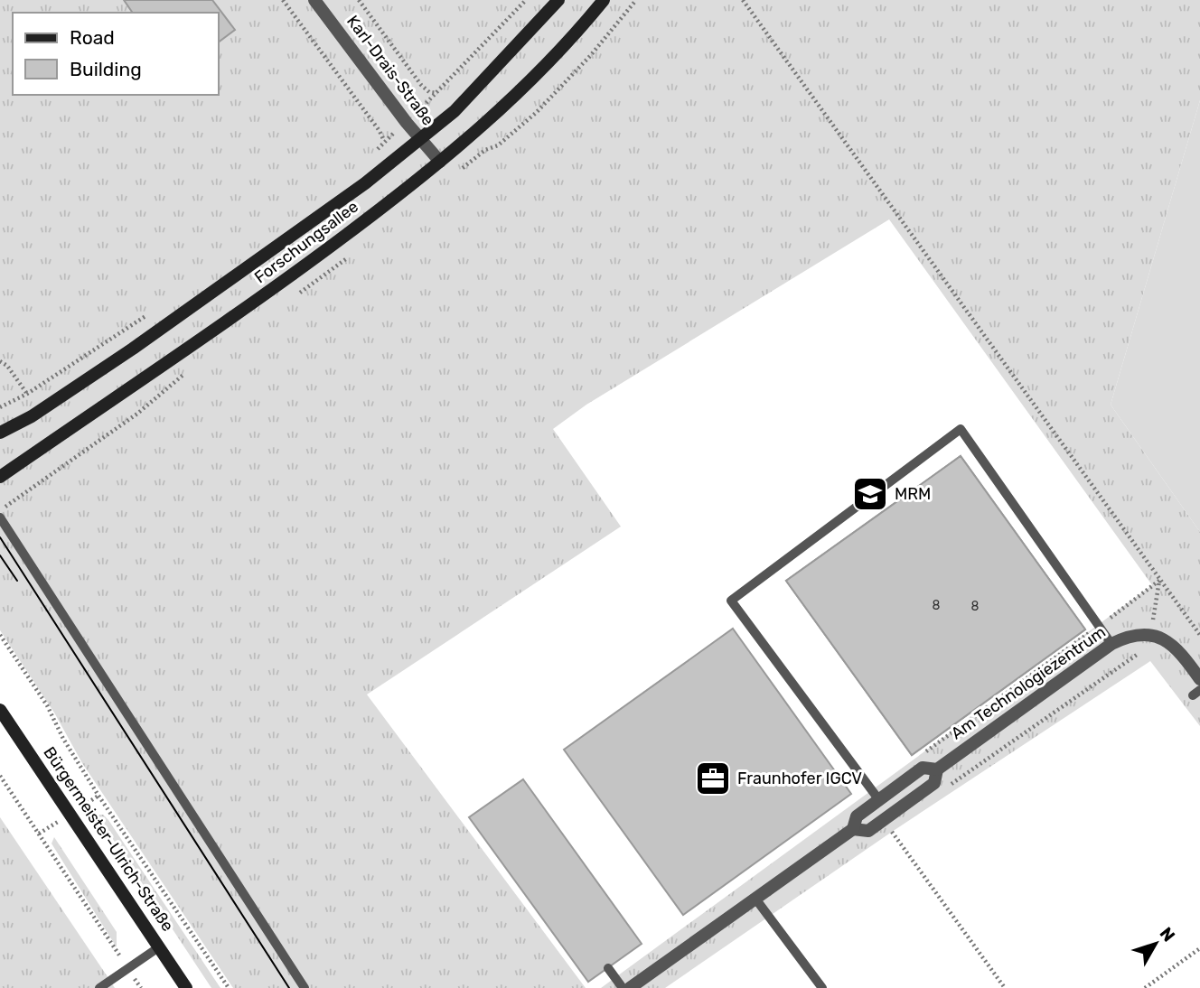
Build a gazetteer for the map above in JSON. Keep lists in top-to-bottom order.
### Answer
{
  "streets": {
    "street": [
      "Karl-Drais-Straße",
      "Forschungsallee",
      "Am Technologiezentrum",
      "Bürgermeister-Ulrich-Straße"
    ]
  },
  "crossings": [
    ["Karl-Drais-Straße", "Forschungsallee"]
  ],
  "places": {
    "school or university": ["MRM"],
    "office": ["Fraunhofer IGCV"]
  },
  "house_numbers": ["8", "8"],
  "legend": ["Road", "Building"],
  "north": "top right"
}
